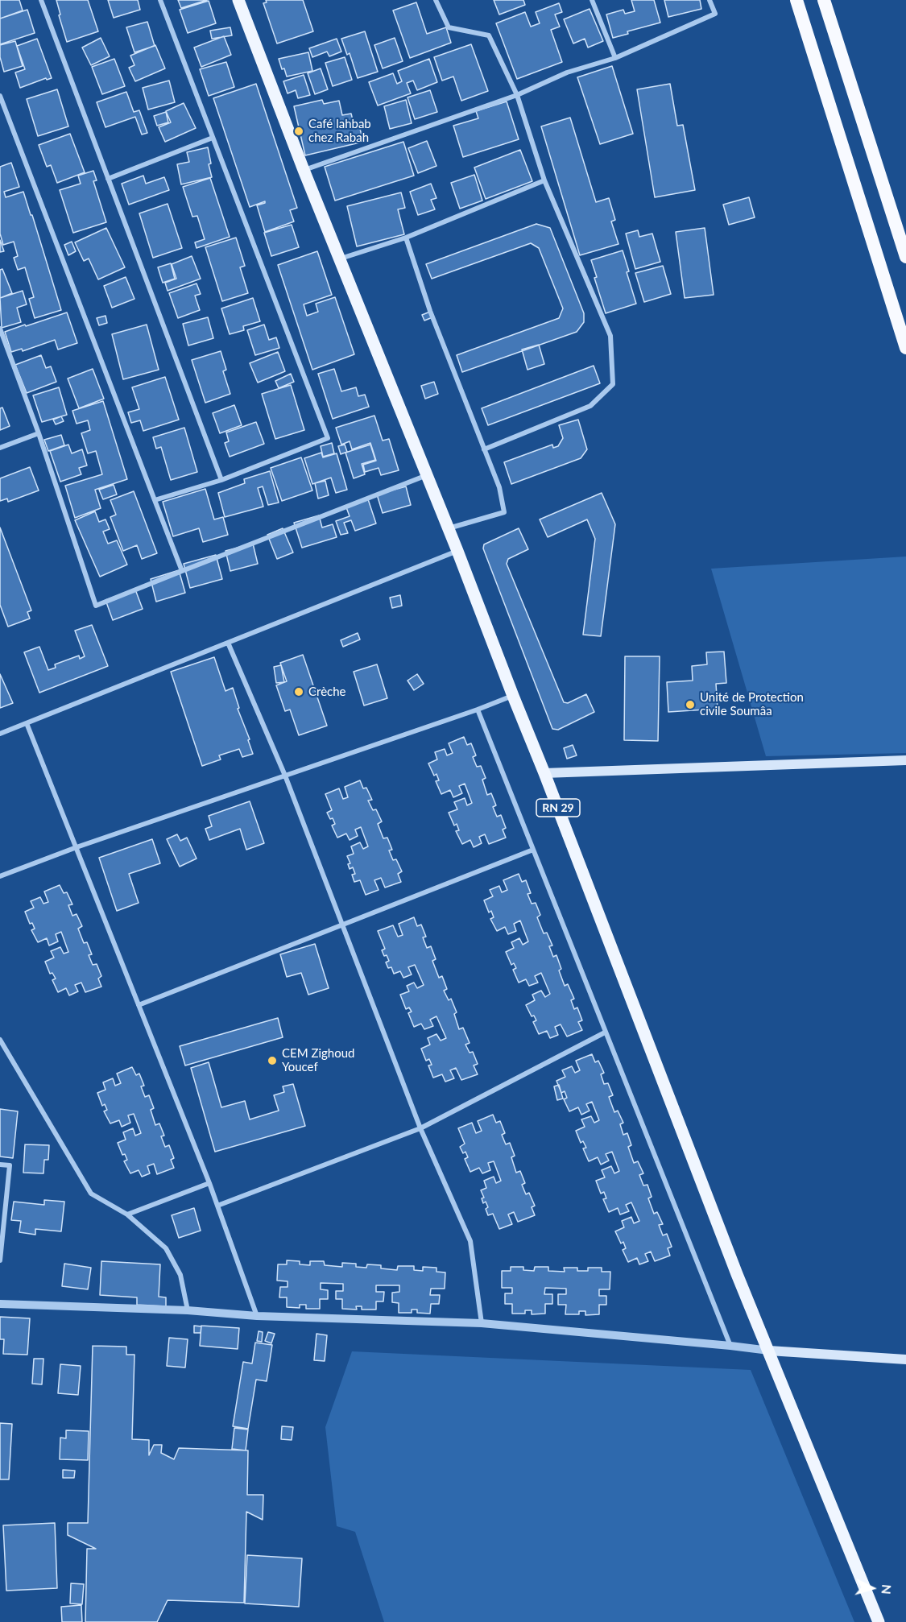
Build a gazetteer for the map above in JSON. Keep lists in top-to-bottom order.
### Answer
{
  "streets": {
    "main road": ["RN 29"]
  },
  "places": [
    "Café lahbab chez Rabah",
    "Crèche",
    "Unité de Protection civile Soumâa",
    "CEM Zighoud Youcef"
  ],
  "north": "right"
}
